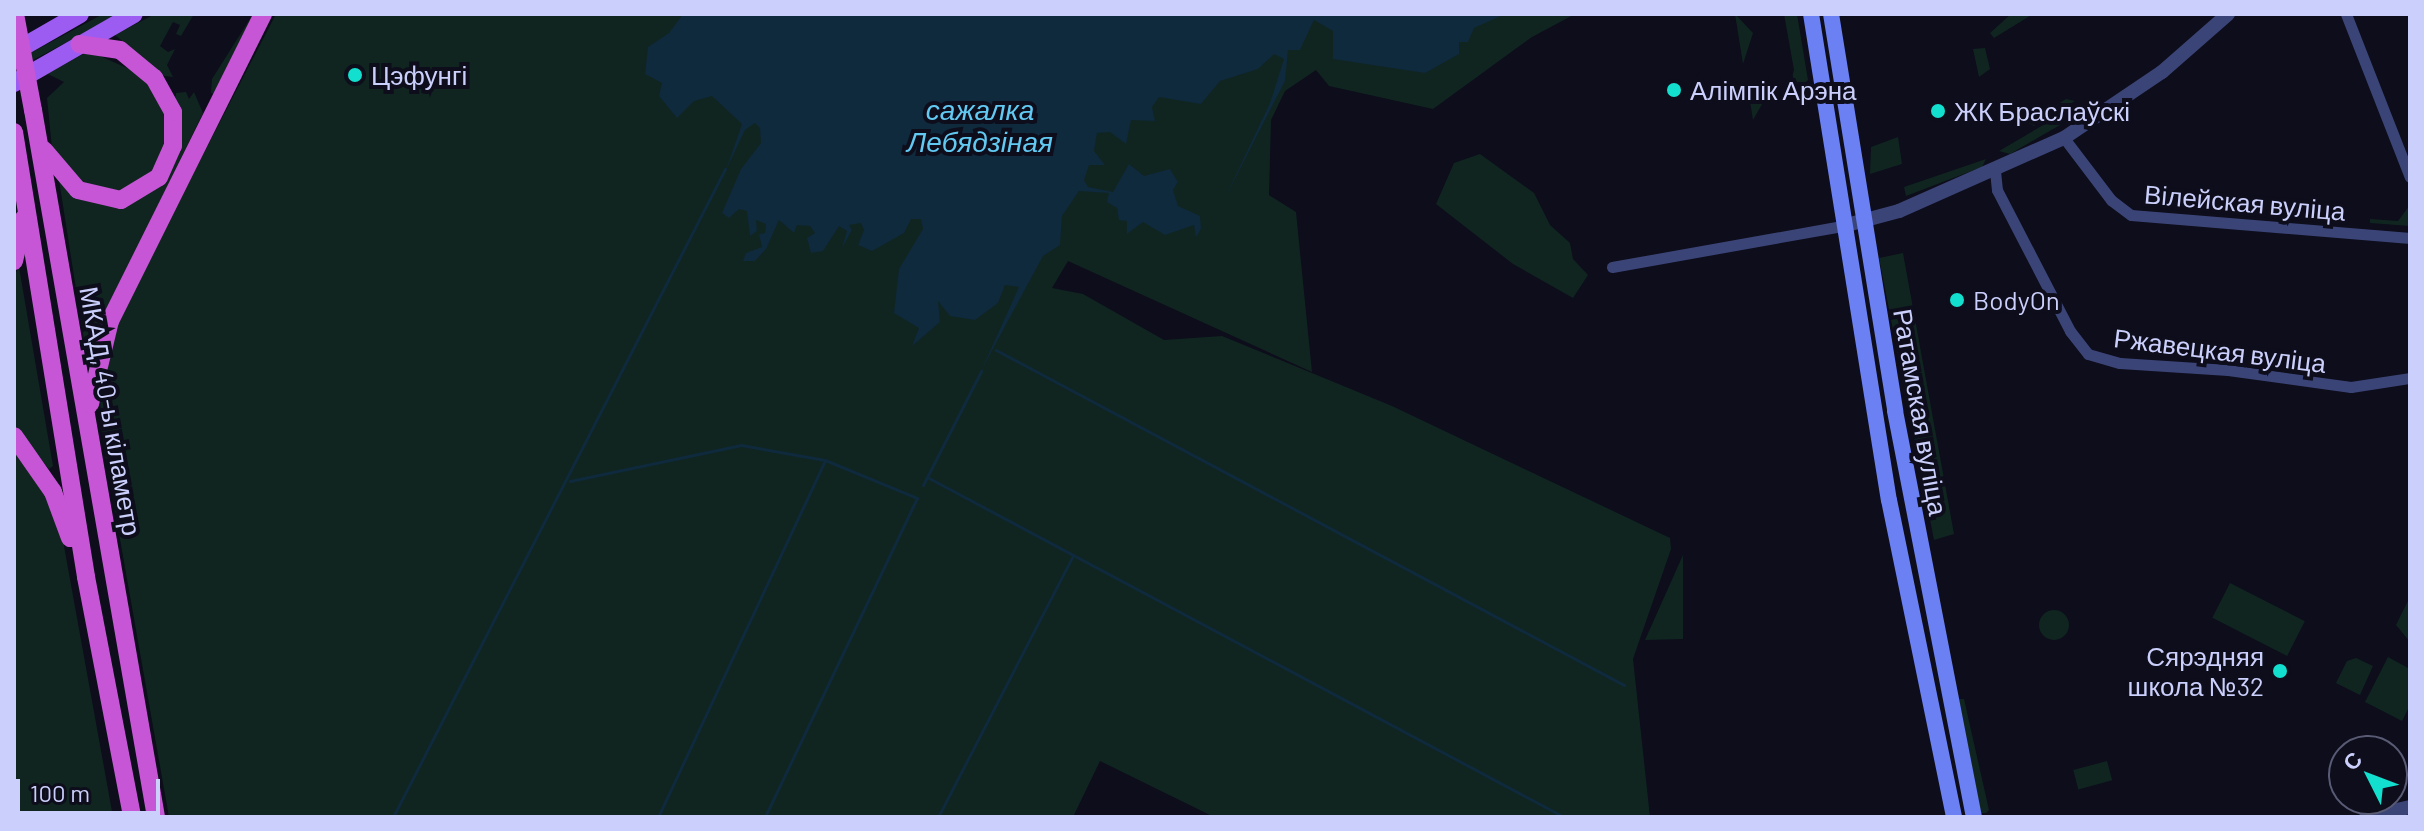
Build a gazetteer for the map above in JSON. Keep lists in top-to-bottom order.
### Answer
{
  "streets": {
    "highway": ["МКАД, 40-ы кіламетр"],
    "main road": ["Ратамская вуліца"],
    "street": ["Вілейская вуліца", "Ржавецкая вуліца"]
  },
  "water": ["сажалка Лебядзіная"],
  "places": [
    "Цэфунгі",
    "Алімпік Арэна",
    "ЖК Браслаўскі",
    "BodyOn",
    "Сярэдняя школа №32"
  ],
  "scale_bar": "100 m",
  "north": "top left"
}
